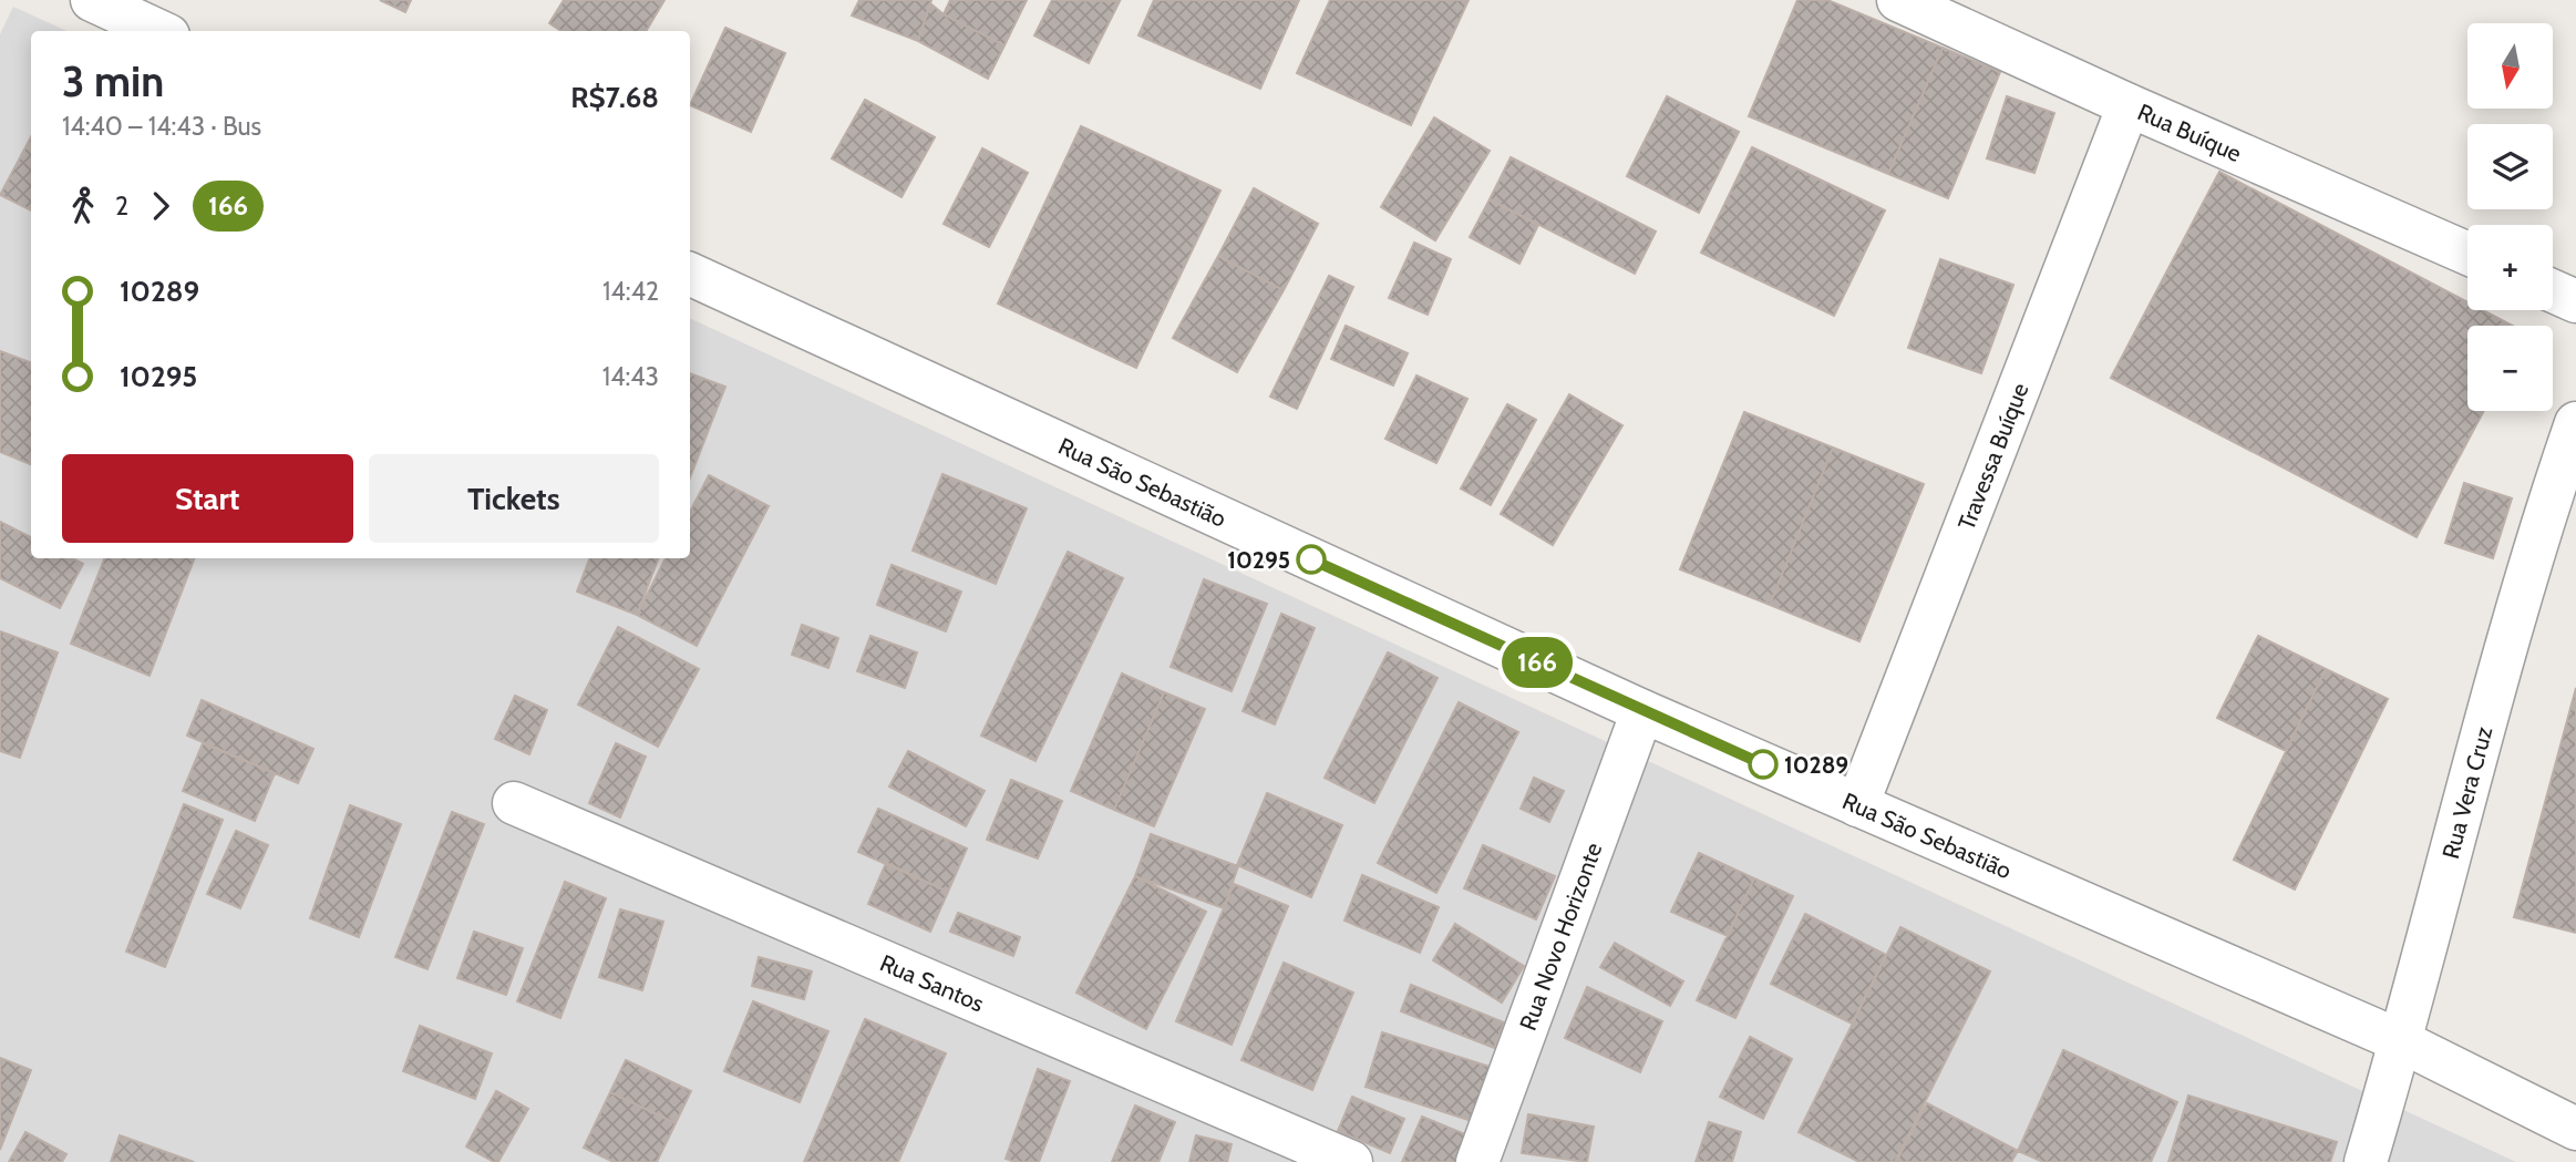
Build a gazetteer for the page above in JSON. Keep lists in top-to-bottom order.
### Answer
{
  "streets": {
    "street": [
      "Rua Buíque",
      "Travessa Buíque",
      "Rua São Sebastião",
      "Rua Vera Cruz",
      "Rua Novo Horizonte",
      "Rua Santos"
    ]
  },
  "crossings": [
    ["Rua Buíque", "Travessa Buíque"],
    ["Travessa Buíque", "Rua São Sebastião"],
    ["Rua São Sebastião", "Rua Vera Cruz"],
    ["Rua São Sebastião", "Rua Novo Horizonte"]
  ],
  "places": ["10295", "10289"],
  "lines": ["bus line 166"],
  "north": "bottom",
  "page": {
    "on_map": "166",
    "map_buttons": ["+", "−"],
    "heading": ["3 min", "14:40 – 14:43 · Bus", "R$7.68"],
    "legs": ["2", "166"],
    "list": [
      {
        "name": "10289",
        "value": "14:42"
      },
      {
        "name": "10295",
        "value": "14:43"
      }
    ],
    "buttons": ["Start", "Tickets"]
  }
}
